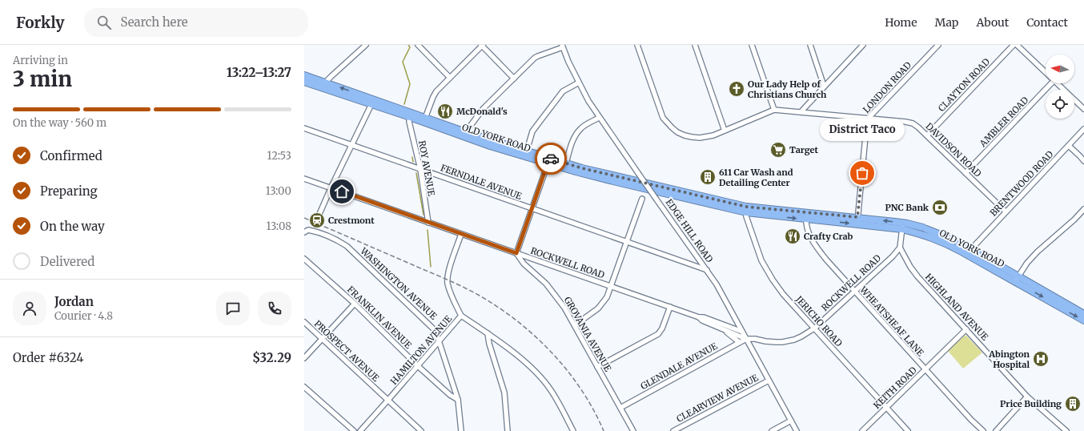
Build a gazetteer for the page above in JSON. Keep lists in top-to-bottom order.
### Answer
{
  "streets": {
    "highway": ["OLD YORK ROAD"],
    "street": [
      "CLAYTON ROAD",
      "LONDON ROAD",
      "AMBLER ROAD",
      "DAVIDSON ROAD",
      "ROY AVENUE",
      "FERNDALE AVENUE",
      "BRENTWOOD ROAD",
      "EDGE HILL ROAD",
      "ROCKWELL ROAD",
      "WASHINGTON AVENUE",
      "HIGHLAND AVENUE",
      "FRANKLIN AVENUE",
      "JERICHO ROAD",
      "WHEATSHEAF LANE",
      "GROVANIA AVENUE",
      "HAMILTON AVENUE",
      "PROSPECT AVENUE",
      "GLENDALE AVENUE",
      "KEITH ROAD",
      "CLEARVIEW AVENUE"
    ]
  },
  "crossings": [
    ["CLAYTON ROAD", "DAVIDSON ROAD"],
    ["LONDON ROAD", "OLD YORK ROAD"],
    ["LONDON ROAD", "DAVIDSON ROAD"],
    ["AMBLER ROAD", "DAVIDSON ROAD"],
    ["OLD YORK ROAD", "ROY AVENUE"],
    ["OLD YORK ROAD", "BRENTWOOD ROAD"],
    ["OLD YORK ROAD", "JERICHO ROAD"],
    ["OLD YORK ROAD", "WHEATSHEAF LANE"],
    ["DAVIDSON ROAD", "BRENTWOOD ROAD"],
    ["ROY AVENUE", "FERNDALE AVENUE"],
    ["ROY AVENUE", "ROCKWELL ROAD"],
    ["FERNDALE AVENUE", "EDGE HILL ROAD"],
    ["EDGE HILL ROAD", "ROCKWELL ROAD"],
    ["EDGE HILL ROAD", "GLENDALE AVENUE"],
    ["EDGE HILL ROAD", "CLEARVIEW AVENUE"],
    ["ROCKWELL ROAD", "HIGHLAND AVENUE"],
    ["ROCKWELL ROAD", "JERICHO ROAD"],
    ["ROCKWELL ROAD", "WHEATSHEAF LANE"],
    ["ROCKWELL ROAD", "GROVANIA AVENUE"],
    ["ROCKWELL ROAD", "HAMILTON AVENUE"],
    ["ROCKWELL ROAD", "GLENDALE AVENUE"],
    ["WASHINGTON AVENUE", "FRANKLIN AVENUE"],
    ["WASHINGTON AVENUE", "HAMILTON AVENUE"],
    ["HIGHLAND AVENUE", "KEITH ROAD"],
    ["FRANKLIN AVENUE", "HAMILTON AVENUE"],
    ["JERICHO ROAD", "KEITH ROAD"],
    ["WHEATSHEAF LANE", "KEITH ROAD"],
    ["GROVANIA AVENUE", "GLENDALE AVENUE"],
    ["HAMILTON AVENUE", "PROSPECT AVENUE"]
  ],
  "places": {
    "church": ["Our Lady Help of Christians Church"],
    "restaurant": ["McDonald's", "Crafty Crab"],
    "supermarket": ["Target"],
    "other": ["District Taco"],
    "building": ["611 Car Wash and Detailing Center", "Price Building"],
    "bank": ["PNC Bank"],
    "station": ["Crestmont"],
    "hospital": ["Abington Hospital"]
  },
  "north": "left",
  "page": {
    "header": "Forkly",
    "search": "Search here",
    "nav": [
      "Home",
      "Map",
      "About",
      "Contact"
    ],
    "heading": ["3 min", "Arriving in", "13:22–13:27"],
    "panel": [
      "Jordan",
      "Courier · 4.8",
      "Order #6324",
      "$32.29"
    ],
    "bar": "On the way · 560 m",
    "bubble": "District Taco",
    "list": [
      ["Confirmed", "12:53"],
      ["Preparing", "13:00"],
      ["On the way", "13:08"],
      "Delivered"
    ]
  }
}
